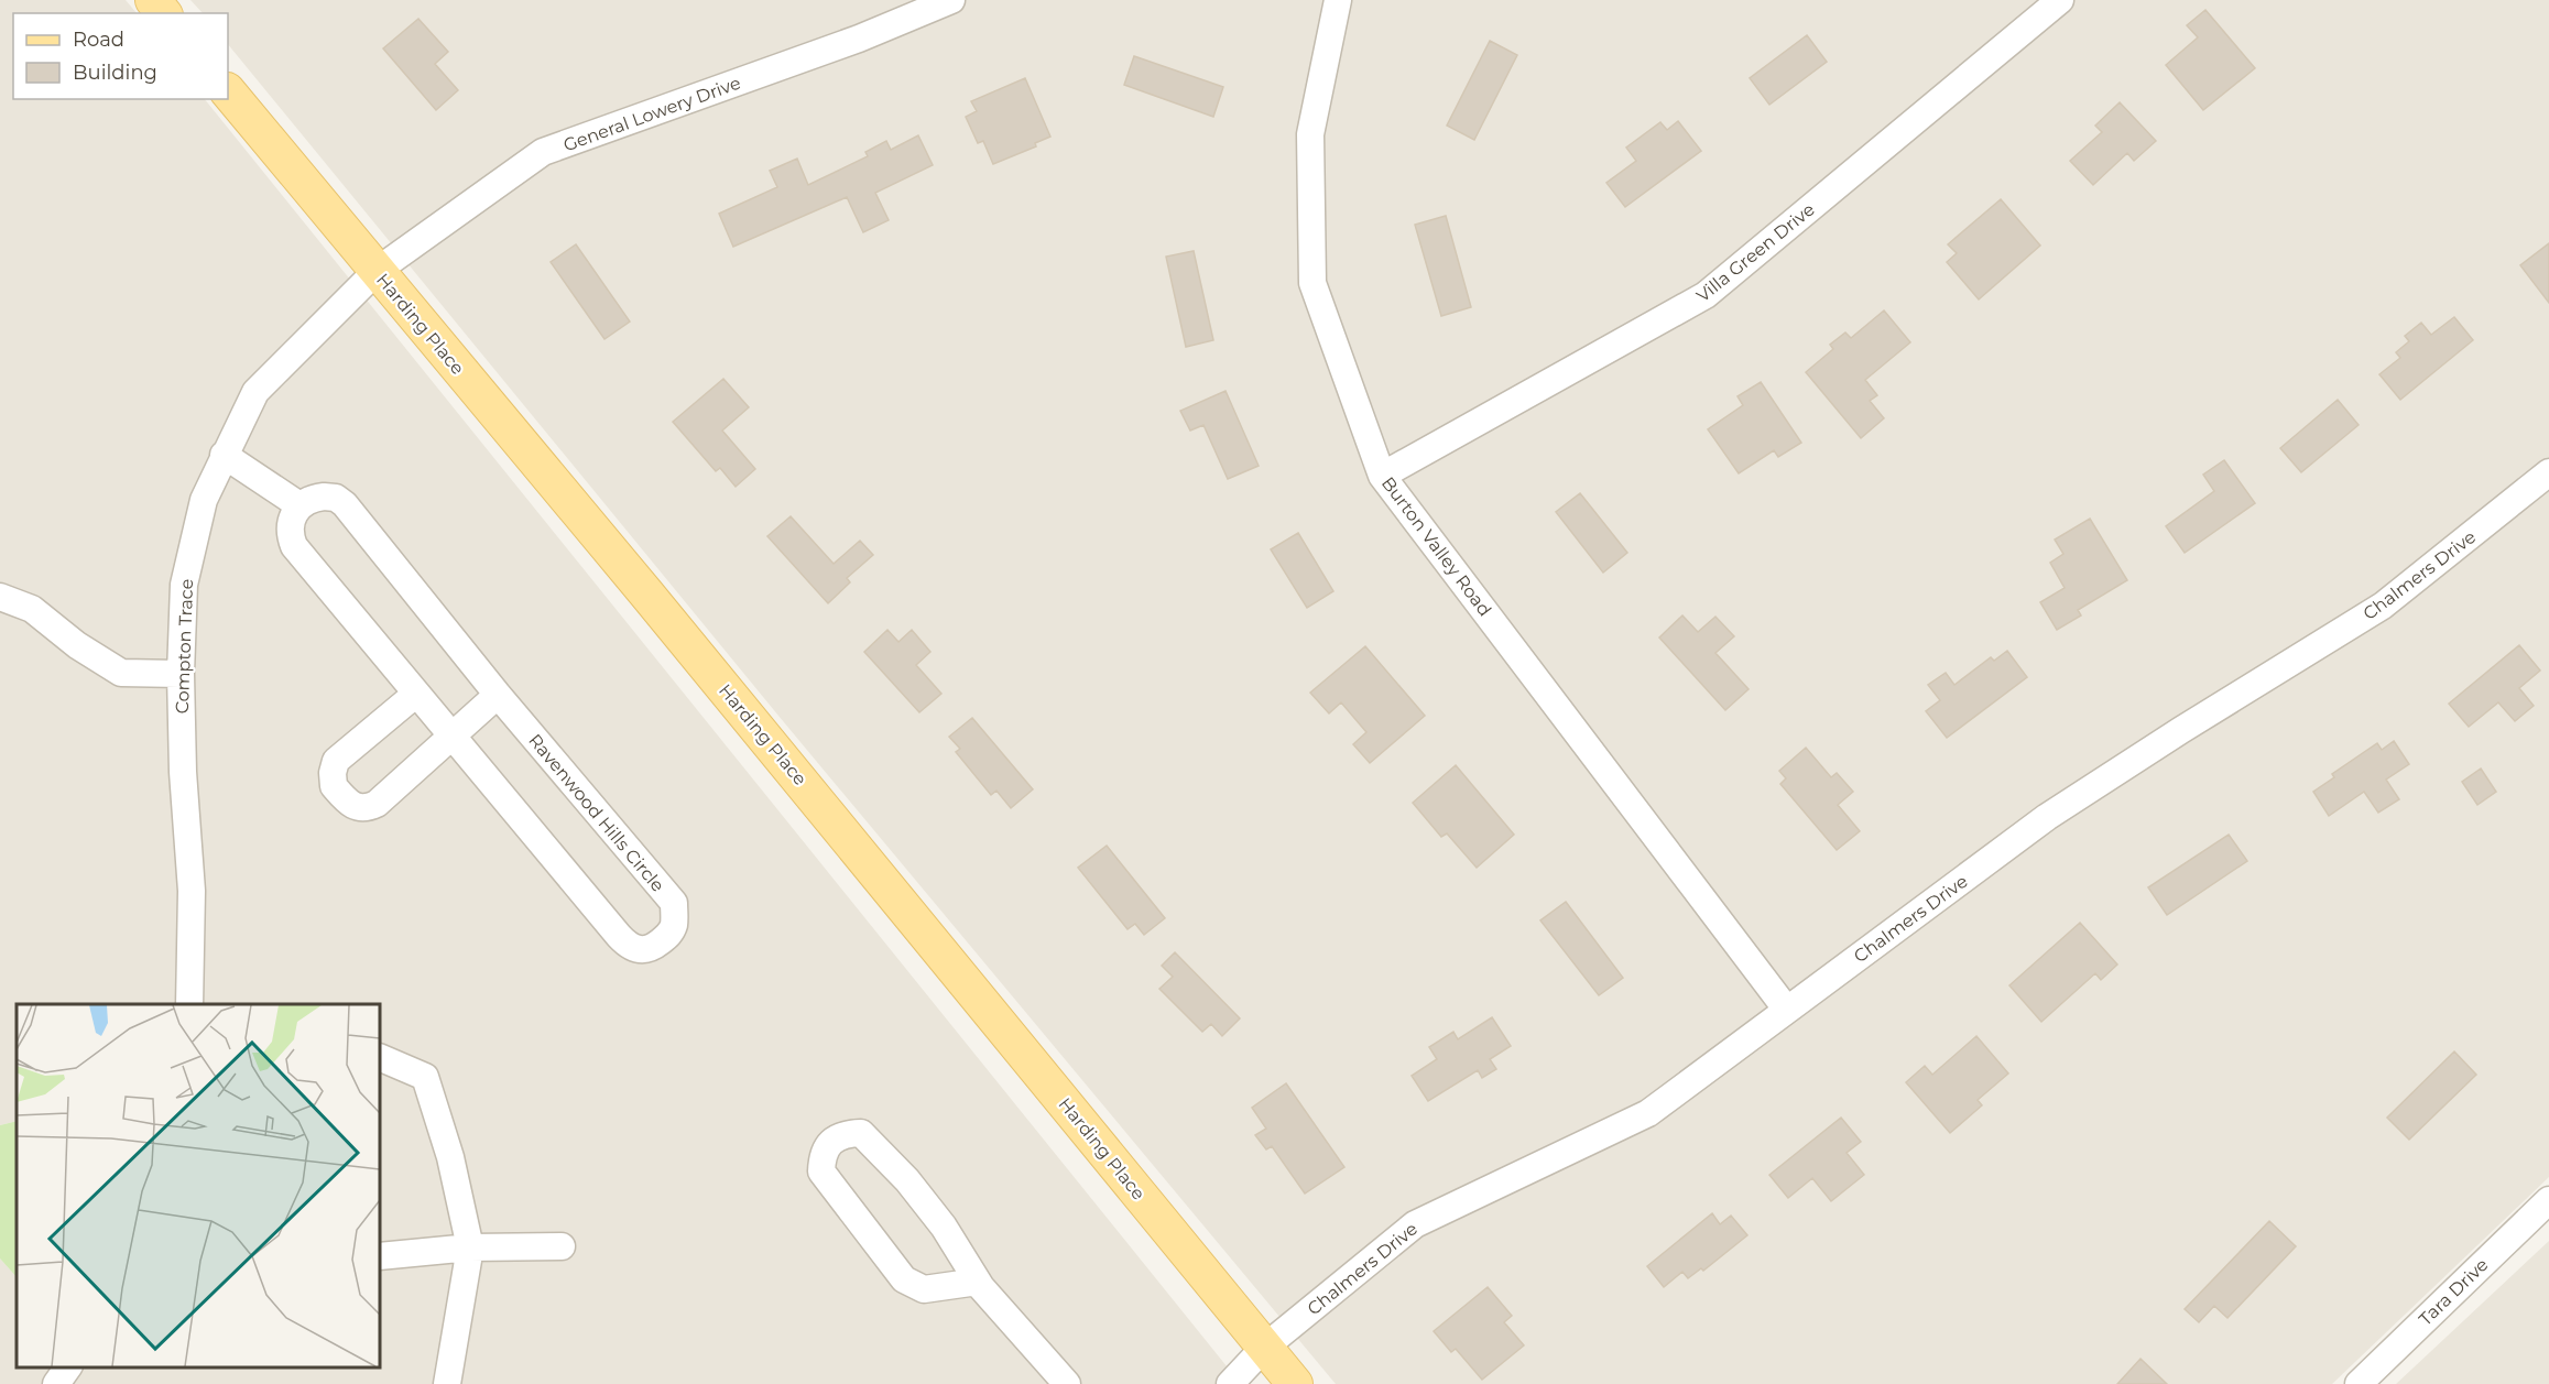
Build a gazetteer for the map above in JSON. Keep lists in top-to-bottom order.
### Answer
{
  "streets": {
    "main road": ["Harding Place"],
    "street": [
      "General Lowery Drive",
      "Villa Green Drive",
      "Burton Valley Road",
      "Chalmers Drive",
      "Compton Trace",
      "Ravenwood Hills Circle",
      "Tara Drive"
    ]
  },
  "crossings": [
    ["General Lowery Drive", "Harding Place"],
    ["General Lowery Drive", "Compton Trace"],
    ["Villa Green Drive", "Burton Valley Road"],
    ["Harding Place", "Chalmers Drive"],
    ["Harding Place", "Compton Trace"],
    ["Burton Valley Road", "Chalmers Drive"]
  ],
  "legend": ["Road", "Building"]
}
